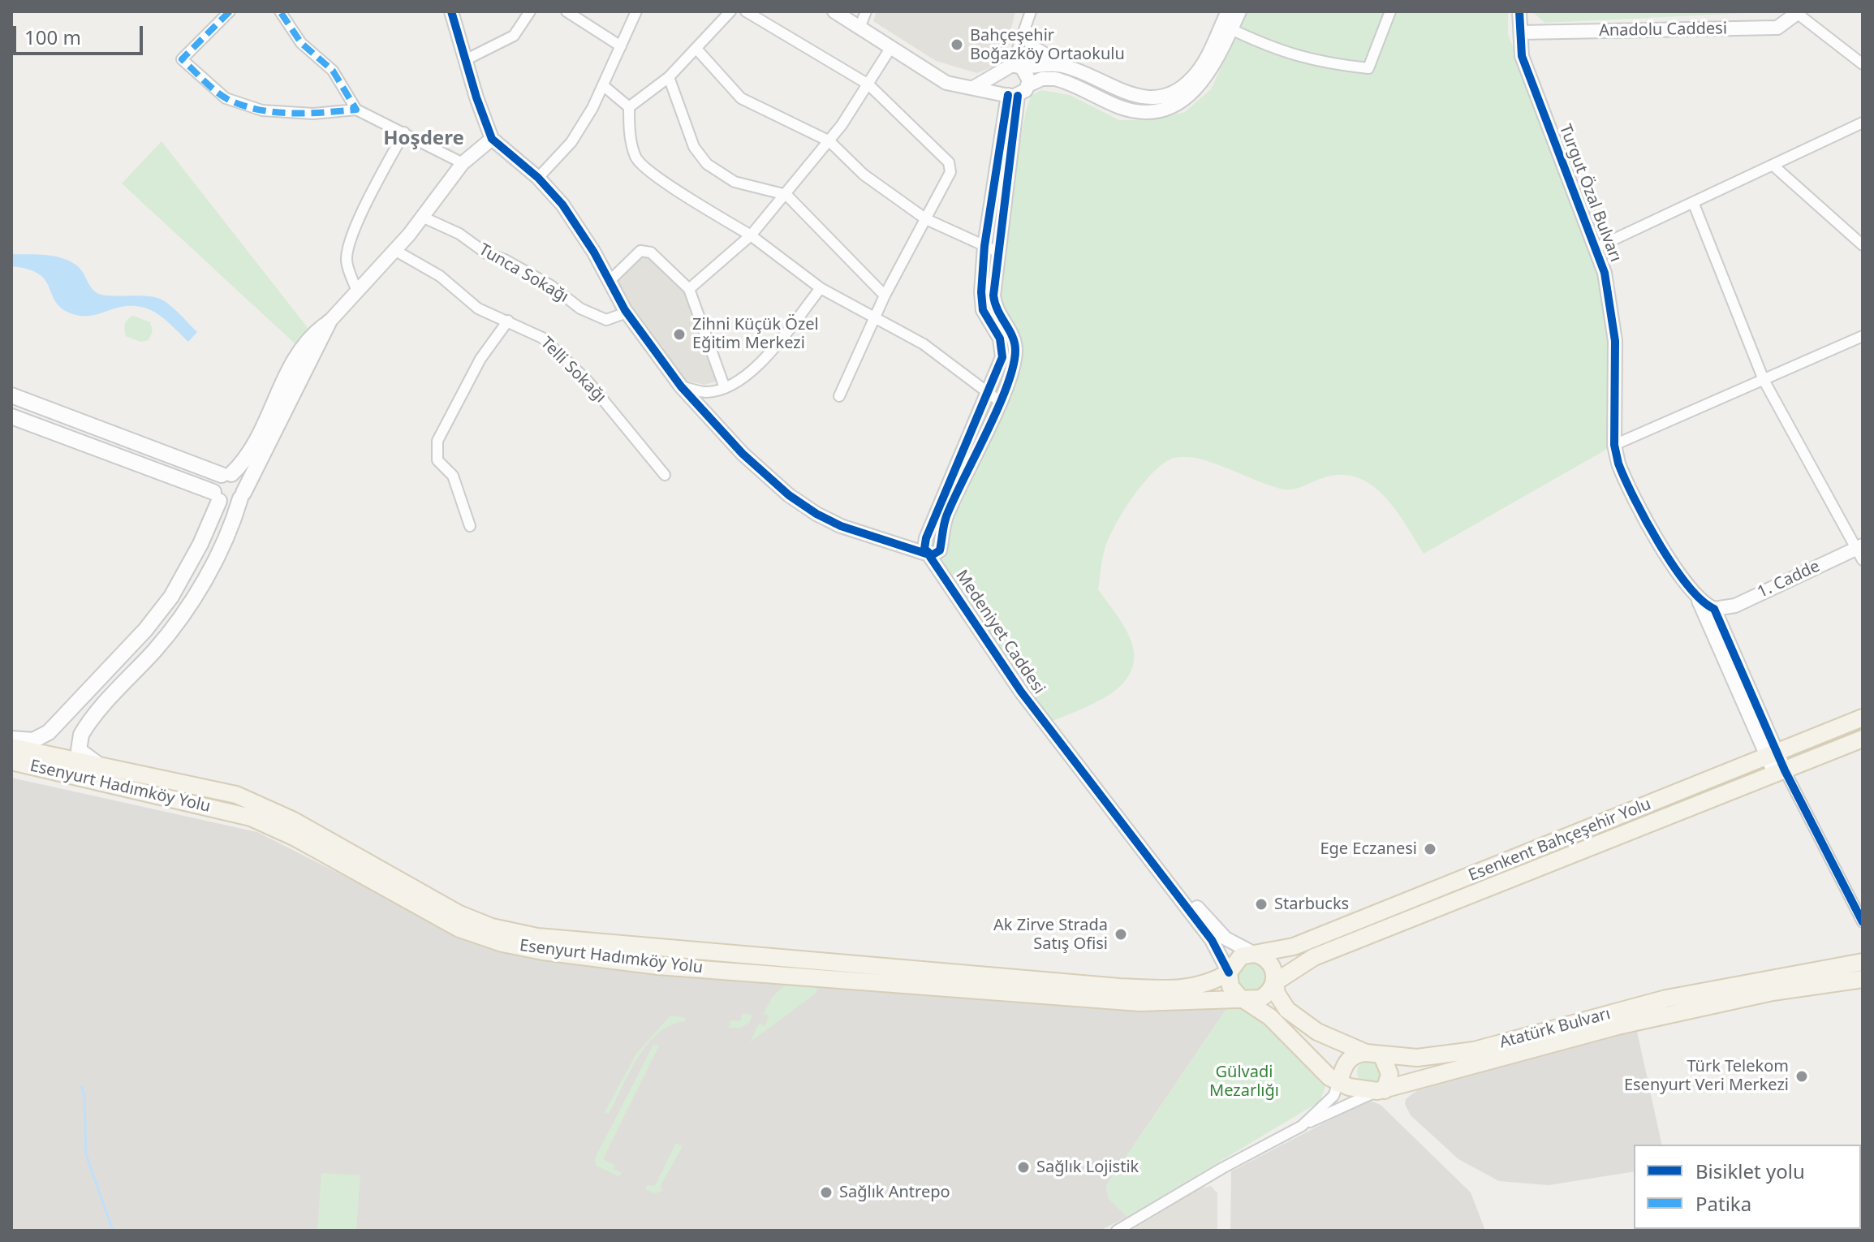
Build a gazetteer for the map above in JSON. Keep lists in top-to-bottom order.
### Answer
{
  "streets": {
    "main road": ["Esenyurt Hadımköy Yolu", "Esenkent Bahçeşehir Yolu", "Atatürk Bulvarı"],
    "street": [
      "Anadolu Caddesi",
      "Turgut Özal Bulvarı",
      "Tunca Sokağı",
      "Telli Sokağı",
      "1. Cadde",
      "Medeniyet Caddesi"
    ]
  },
  "crossings": [
    ["Anadolu Caddesi", "Turgut Özal Bulvarı"],
    ["Turgut Özal Bulvarı", "1. Cadde"],
    ["Turgut Özal Bulvarı", "Esenkent Bahçeşehir Yolu"],
    ["Esenyurt Hadımköy Yolu", "Esenkent Bahçeşehir Yolu"],
    ["Esenyurt Hadımköy Yolu", "Atatürk Bulvarı"],
    ["Esenkent Bahçeşehir Yolu", "Atatürk Bulvarı"]
  ],
  "districts": ["Hoşdere"],
  "parks": ["Gülvadi Mezarlığı"],
  "places": [
    "Bahçeşehir Boğazköy Ortaokulu",
    "Zihni Küçük Özel Eğitim Merkezi",
    "Ege Eczanesi",
    "Starbucks",
    "Ak Zirve Strada Satış Ofisi",
    "Türk Telekom Esenyurt Veri Merkezi",
    "Sağlık Lojistik",
    "Sağlık Antrepo"
  ],
  "legend": ["Bisiklet yolu", "Patika"],
  "scale_bar": "100 m"
}
